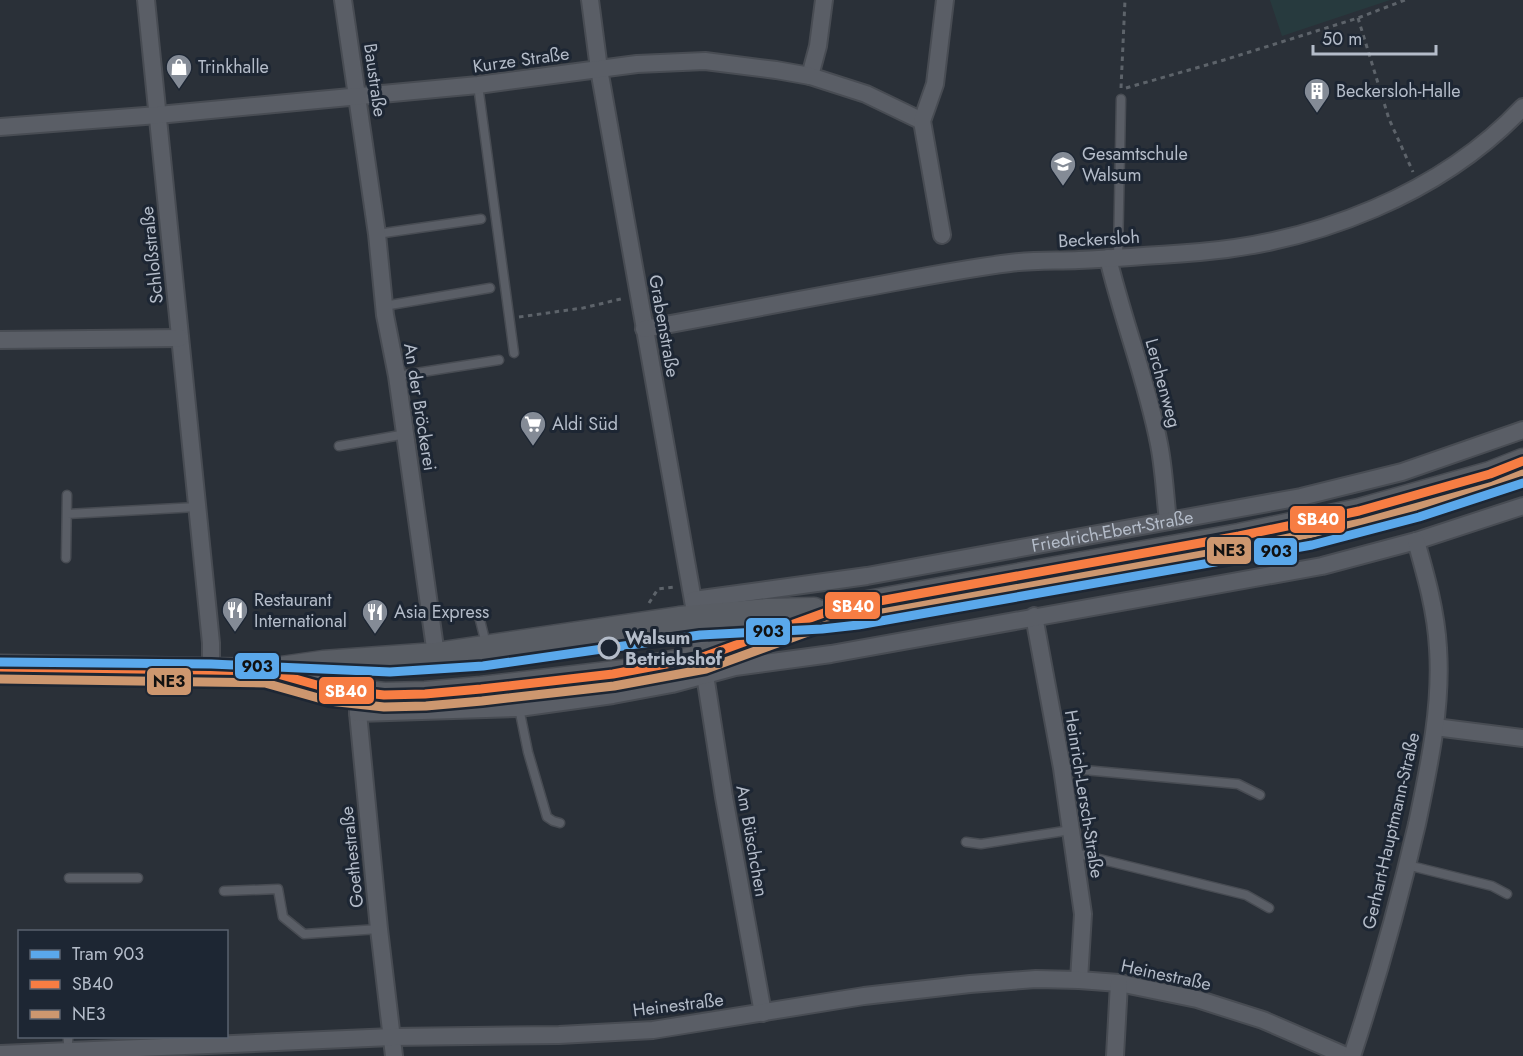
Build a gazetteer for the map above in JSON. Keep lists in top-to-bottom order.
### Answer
{
  "streets": {
    "main road": ["Friedrich-Ebert-Straße"],
    "street": [
      "Kurze Straße",
      "Baustraße",
      "Beckersloh",
      "Schloßstraße",
      "Grabenstraße",
      "Lerchenweg",
      "An der Bröckerei",
      "Heinrich-Lersch-Straße",
      "Gerhart-Hauptmann-Straße",
      "Am Büschchen",
      "Goethestraße",
      "Heinestraße"
    ]
  },
  "crossings": [
    ["Kurze Straße", "Baustraße"],
    ["Kurze Straße", "Schloßstraße"],
    ["Kurze Straße", "Grabenstraße"],
    ["Baustraße", "An der Bröckerei"],
    ["Beckersloh", "Grabenstraße"],
    ["Beckersloh", "Lerchenweg"],
    ["Grabenstraße", "Friedrich-Ebert-Straße"],
    ["Grabenstraße", "Am Büschchen"],
    ["Lerchenweg", "Friedrich-Ebert-Straße"],
    ["An der Bröckerei", "Friedrich-Ebert-Straße"],
    ["Friedrich-Ebert-Straße", "Am Büschchen"],
    ["Friedrich-Ebert-Straße", "Goethestraße"],
    ["Heinrich-Lersch-Straße", "Heinestraße"],
    ["Am Büschchen", "Heinestraße"],
    ["Goethestraße", "Heinestraße"]
  ],
  "places": {
    "shop": ["Trinkhalle"],
    "building": ["Beckersloh-Halle"],
    "school or university": ["Gesamtschule Walsum"],
    "supermarket": ["Aldi Süd"],
    "restaurant": ["Restaurant International", "Asia Express"],
    "other": ["Walsum Betriebshof"]
  },
  "lines": ["transit line SB40", "transit line NE3", "tram line 903"],
  "legend": ["Tram 903", "SB40", "NE3"],
  "scale_bar": "50 m"
}
